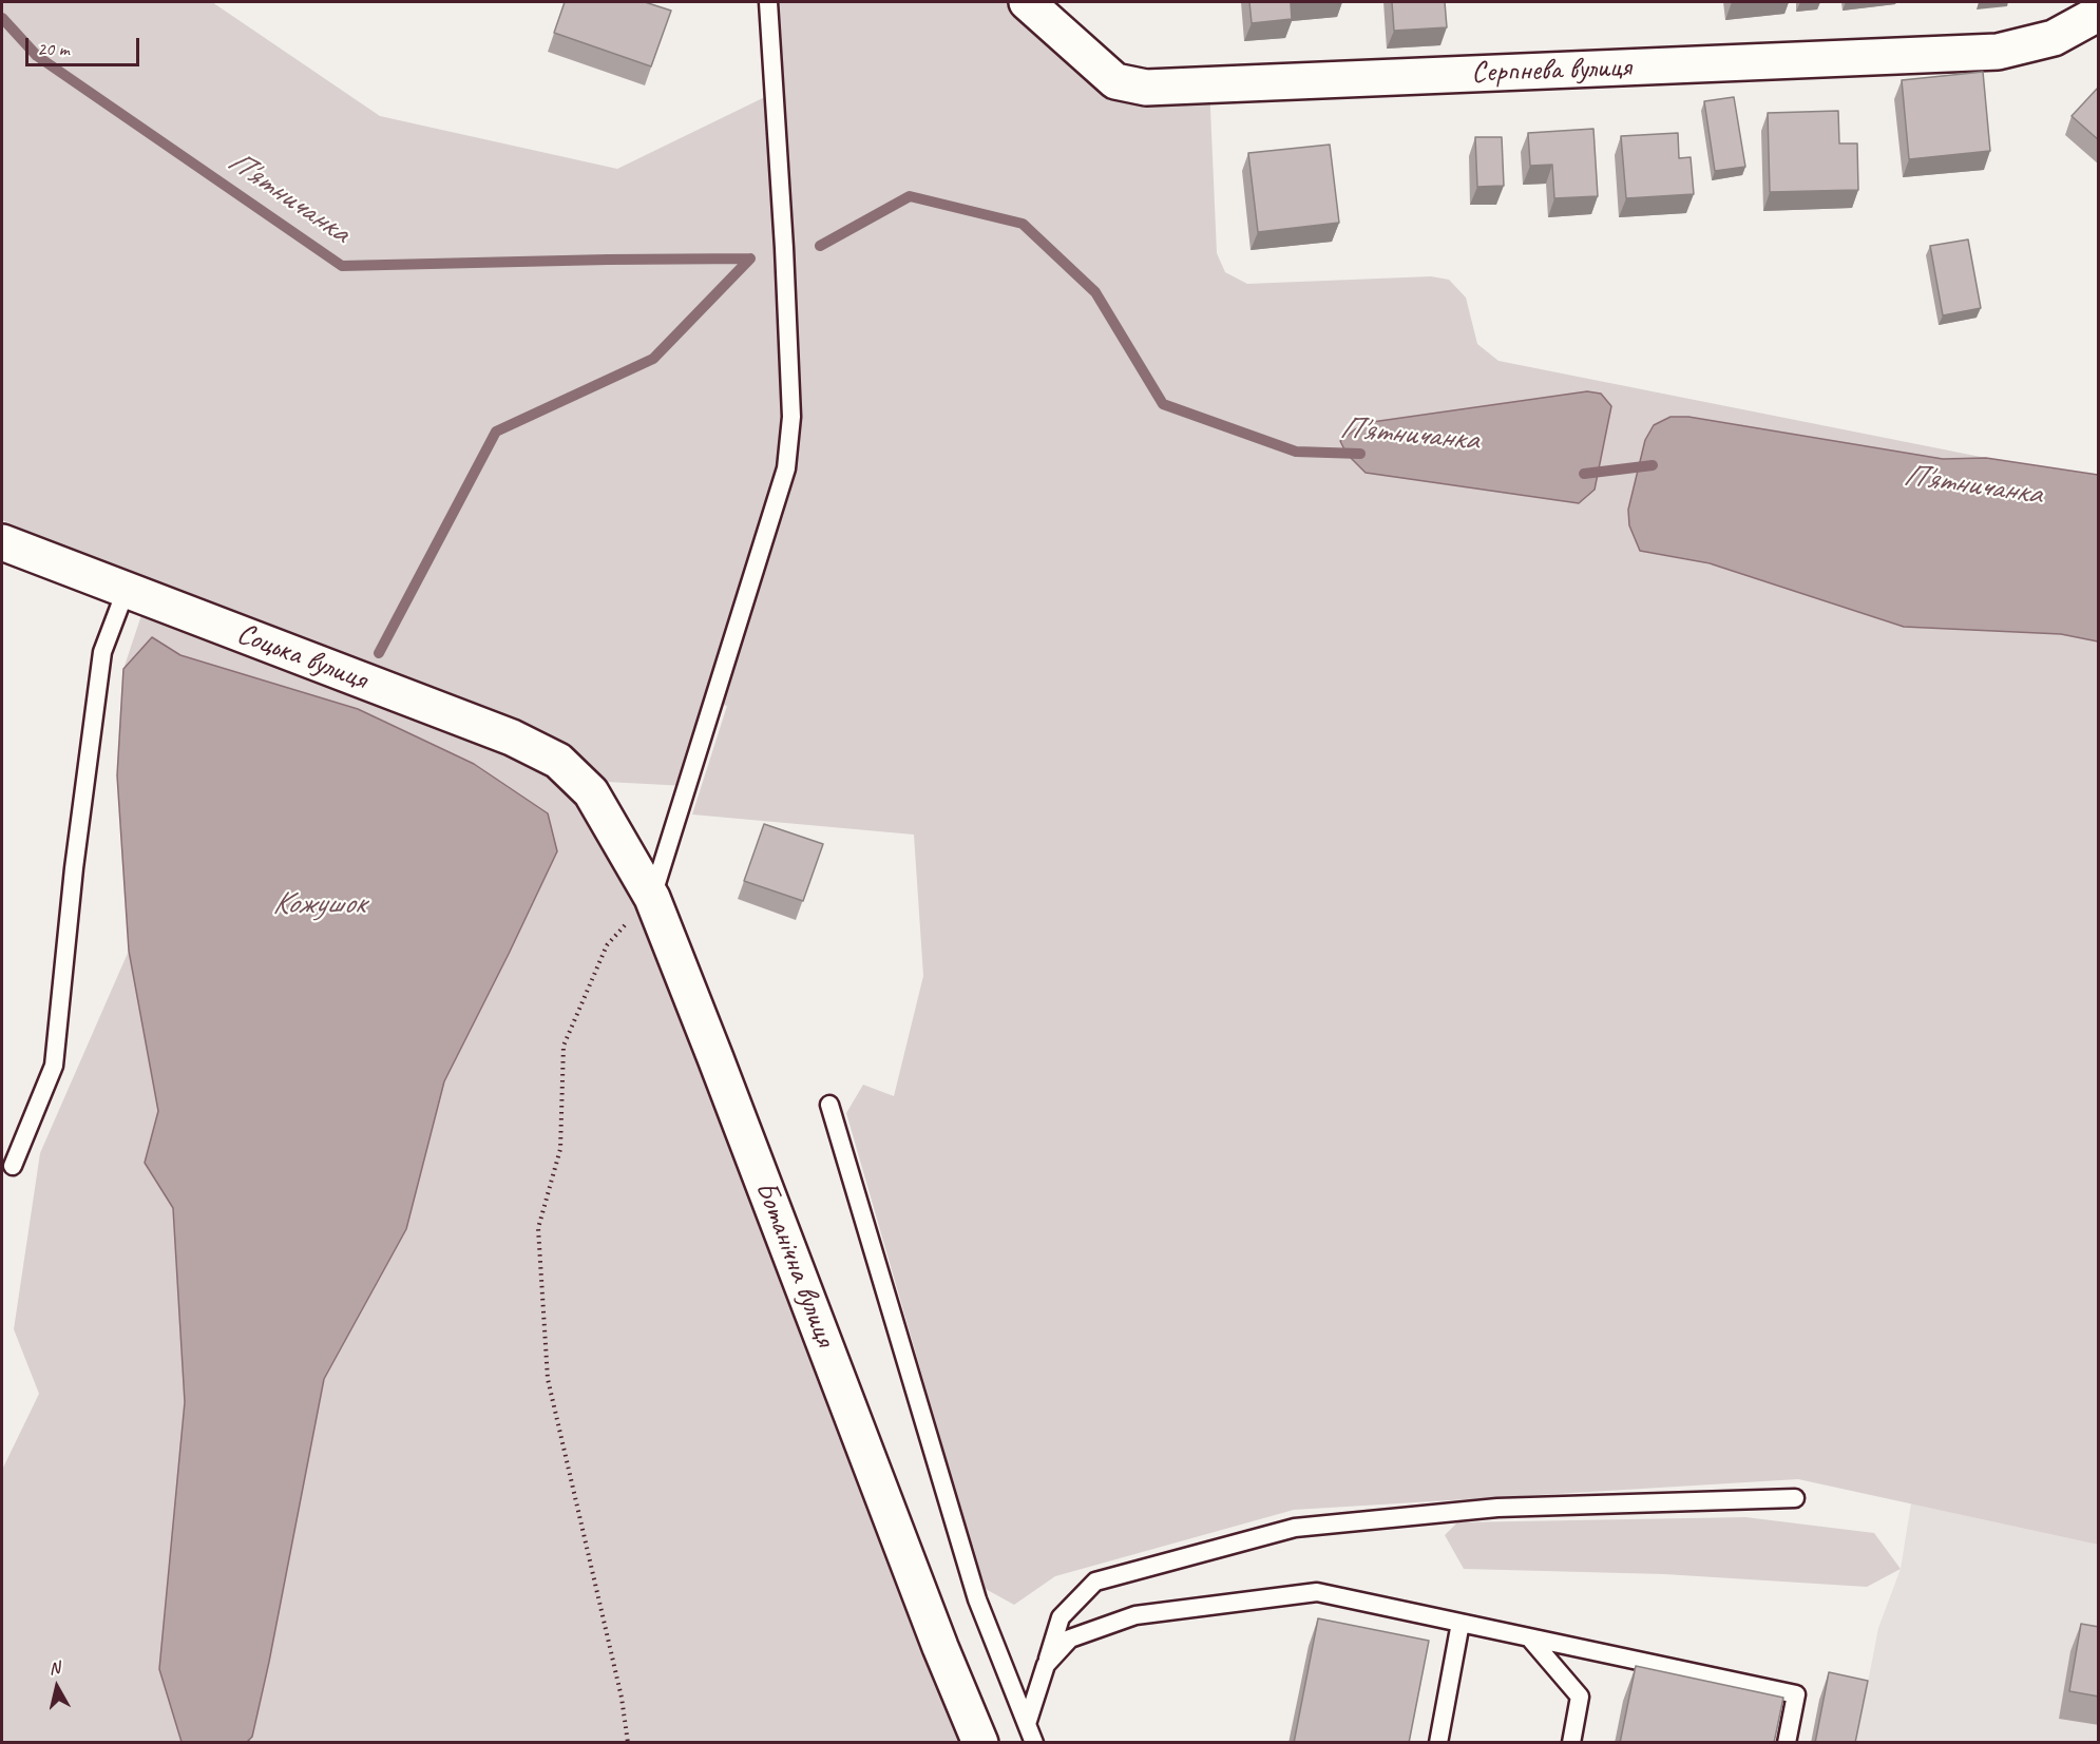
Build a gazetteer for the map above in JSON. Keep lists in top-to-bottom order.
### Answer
{
  "streets": {
    "street": ["Серпнева вулиця", "Соцька вулиця", "Ботанічна вулиця"]
  },
  "crossings": [
    ["Соцька вулиця", "Ботанічна вулиця"]
  ],
  "water": ["П'ятничанка", "Кожушок"],
  "scale_bar": "20 m",
  "north": "top"
}
